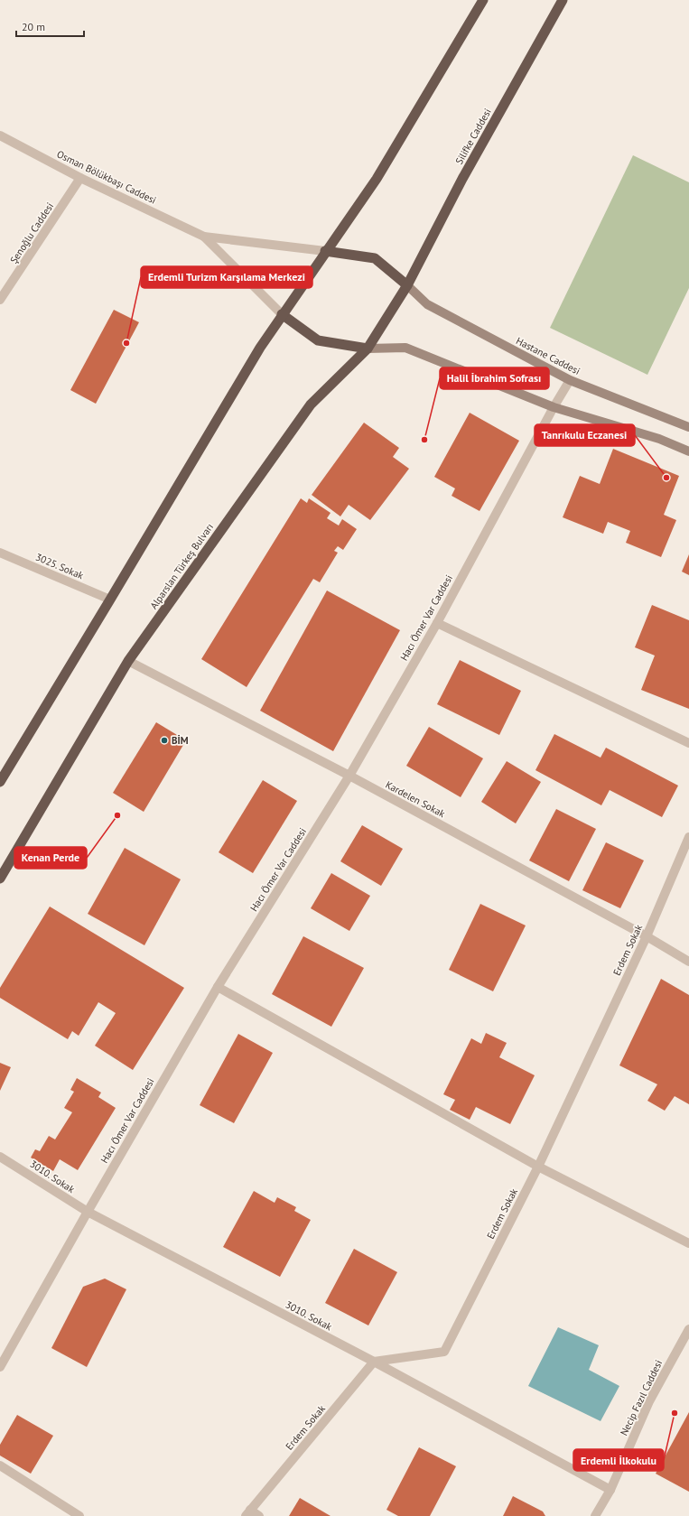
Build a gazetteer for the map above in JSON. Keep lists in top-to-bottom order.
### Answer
{
  "streets": {
    "highway": ["Silifke Caddesi", "Alparslan Türkeş Bulvarı"],
    "main road": ["Hastane Caddesi"],
    "street": [
      "Osman Bölükbaşı Caddesi",
      "Şenoğlu Caddesi",
      "3025. Sokak",
      "Hacı Ömer Var Caddesi",
      "Kardelen Sokak",
      "Erdem Sokak",
      "3010. Sokak",
      "Necip Fazıl Caddesi"
    ]
  },
  "crossings": [
    ["Silifke Caddesi", "Hastane Caddesi"],
    ["Silifke Caddesi", "Alparslan Türkeş Bulvarı"],
    ["Osman Bölükbaşı Caddesi", "Şenoğlu Caddesi"],
    ["Hastane Caddesi", "Alparslan Türkeş Bulvarı"],
    ["Hastane Caddesi", "Hacı Ömer Var Caddesi"],
    ["Alparslan Türkeş Bulvarı", "Kardelen Sokak"],
    ["Hacı Ömer Var Caddesi", "Kardelen Sokak"],
    ["Hacı Ömer Var Caddesi", "3010. Sokak"],
    ["Kardelen Sokak", "Erdem Sokak"],
    ["Erdem Sokak", "3010. Sokak"],
    ["3010. Sokak", "Necip Fazıl Caddesi"]
  ],
  "places": [
    "Erdemli Turizm Karşılama Merkezi",
    "Halil İbrahim Sofrası",
    "Tanrıkulu Eczanesi",
    "BİM",
    "Kenan Perde",
    "Erdemli İlkokulu"
  ],
  "scale_bar": "20 m"
}
